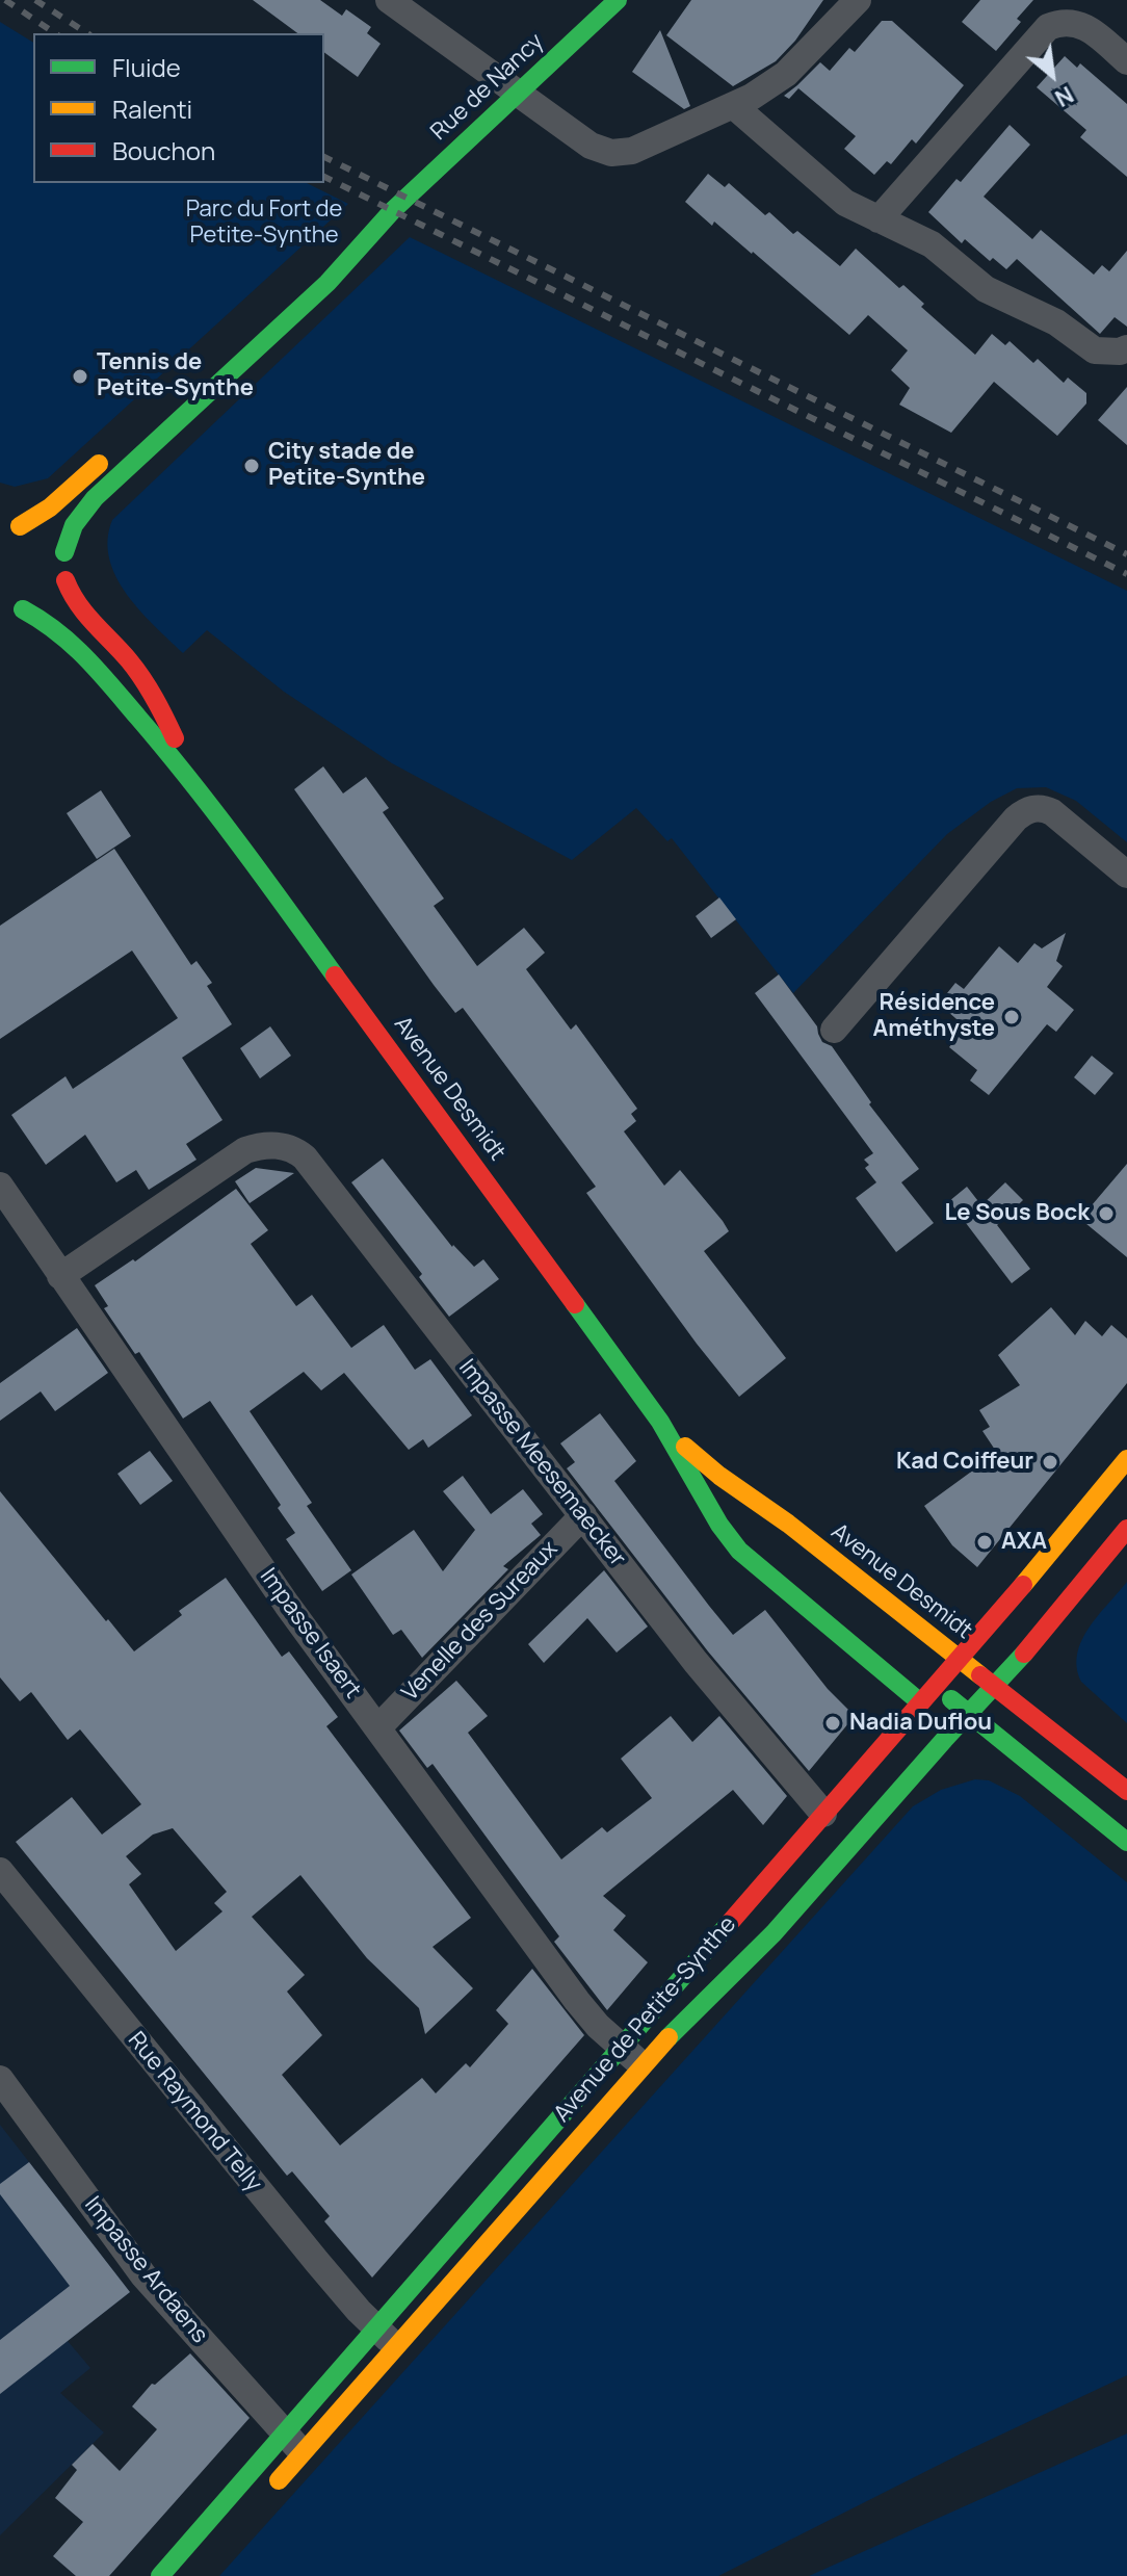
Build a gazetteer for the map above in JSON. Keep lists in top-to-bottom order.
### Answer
{
  "streets": {
    "main road": ["Rue de Nancy", "Avenue Desmidt", "Avenue de Petite-Synthe"],
    "street": [
      "Impasse Meesemaecker",
      "Venelle des Sureaux",
      "Impasse Isaert",
      "Rue Raymond Telly",
      "Impasse Ardaens"
    ]
  },
  "crossings": [
    ["Avenue Desmidt", "Avenue de Petite-Synthe"],
    ["Impasse Meesemaecker", "Venelle des Sureaux"],
    ["Impasse Meesemaecker", "Impasse Isaert"],
    ["Impasse Meesemaecker", "Avenue de Petite-Synthe"],
    ["Venelle des Sureaux", "Impasse Isaert"],
    ["Impasse Isaert", "Avenue de Petite-Synthe"],
    ["Avenue de Petite-Synthe", "Rue Raymond Telly"],
    ["Avenue de Petite-Synthe", "Impasse Ardaens"]
  ],
  "parks": ["Parc du Fort de Petite-Synthe"],
  "places": [
    "Tennis de Petite-Synthe",
    "City stade de Petite-Synthe",
    "Résidence Améthyste",
    "Le Sous Bock",
    "Kad Coiffeur",
    "AXA",
    "Nadia Duflou"
  ],
  "legend": ["Fluide", "Ralenti", "Bouchon"],
  "north": "bottom right"
}
